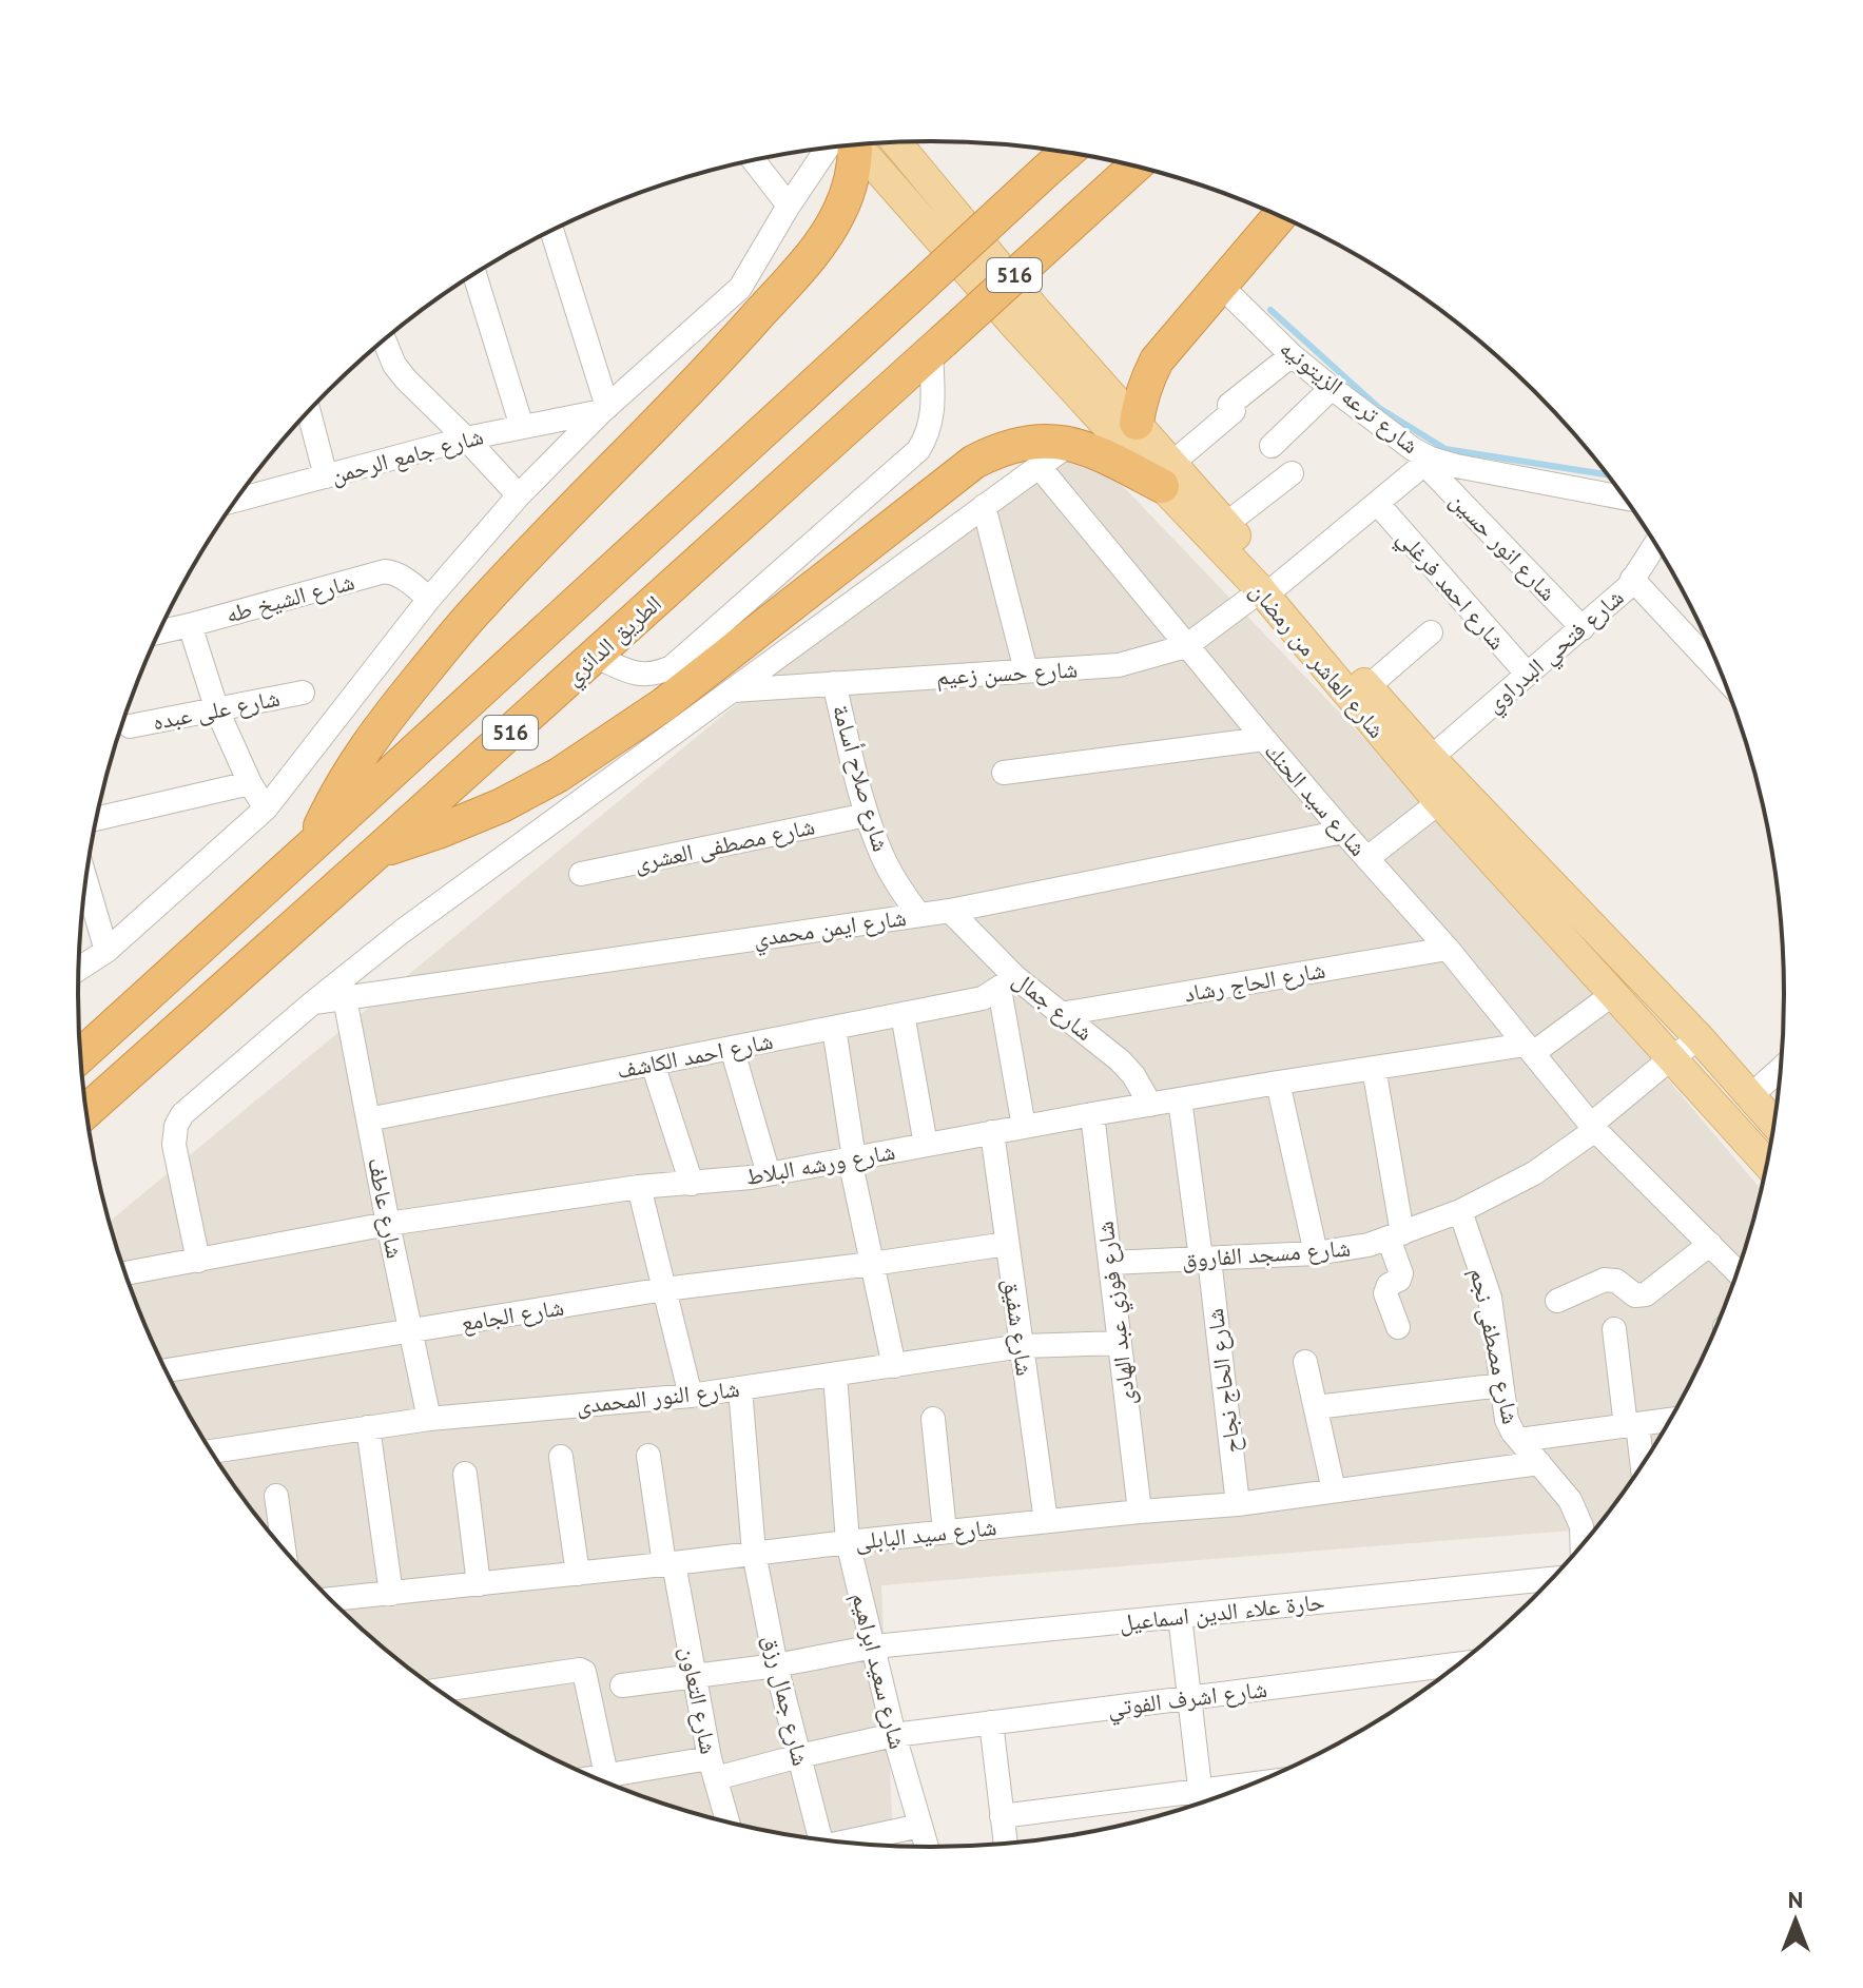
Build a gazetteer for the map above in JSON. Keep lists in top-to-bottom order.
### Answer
{
  "streets": {
    "highway": ["516", "الطريق الدائري"],
    "main road": ["شارع العاشر من رمضان"],
    "street": [
      "شارع ترعه الزيتونيه",
      "شارع جامع الرحمن",
      "شارع انور حسين",
      "شارع احمد فرغلي",
      "شارع الشيخ طه",
      "شارع فتحي البدراوي",
      "شارع حسن زعيم",
      "شارع على عبده",
      "شارع صلاح أسامة",
      "شارع سيد الحنك",
      "شارع مصطفى العشرى",
      "شارع ايمن محمدي",
      "شارع الحاج رشاد",
      "شارع جمال",
      "شارع احمد الكاشف",
      "شارع ورشه البلاط",
      "شارع عاطف",
      "شارع مسجد الفاروق",
      "شارع فوزي عبد الهادى",
      "شارع الجامع",
      "شارع شفيق",
      "شارع مصطفى نجم",
      "شارع الحاج نجاح",
      "شارع النور المحمدى",
      "شارع سيد البابلى",
      "حارة علاء الدين اسماعيل",
      "شارع سعيد ابراهيم",
      "شارع اشرف الفوتي",
      "شارع التعاون",
      "شارع جمال رزق"
    ]
  },
  "crossings": [
    ["شارع ترعه الزيتونيه", "شارع انور حسين"],
    ["شارع ترعه الزيتونيه", "شارع حسن زعيم"],
    ["شارع انور حسين", "شارع فتحي البدراوي"],
    ["شارع انور حسين", "شارع حسن زعيم"],
    ["شارع احمد فرغلي", "شارع فتحي البدراوي"],
    ["شارع احمد فرغلي", "شارع حسن زعيم"],
    ["شارع فتحي البدراوي", "شارع العاشر من رمضان"],
    ["شارع العاشر من رمضان", "شارع حسن زعيم"],
    ["شارع العاشر من رمضان", "شارع مسجد الفاروق"],
    ["شارع حسن زعيم", "شارع صلاح أسامة"],
    ["شارع حسن زعيم", "شارع سيد الحنك"],
    ["شارع صلاح أسامة", "شارع مصطفى العشرى"],
    ["شارع صلاح أسامة", "شارع ايمن محمدي"],
    ["شارع سيد الحنك", "شارع ايمن محمدي"],
    ["شارع سيد الحنك", "شارع الحاج رشاد"],
    ["شارع سيد الحنك", "شارع ورشه البلاط"],
    ["شارع سيد الحنك", "شارع مسجد الفاروق"],
    ["شارع ايمن محمدي", "شارع جمال"],
    ["شارع ايمن محمدي", "شارع عاطف"],
    ["شارع الحاج رشاد", "شارع جمال"],
    ["شارع جمال", "شارع احمد الكاشف"],
    ["شارع جمال", "شارع ورشه البلاط"],
    ["شارع احمد الكاشف", "شارع عاطف"],
    ["شارع ورشه البلاط", "شارع عاطف"],
    ["شارع ورشه البلاط", "شارع فوزي عبد الهادى"],
    ["شارع ورشه البلاط", "شارع شفيق"],
    ["شارع ورشه البلاط", "شارع الحاج نجاح"],
    ["شارع عاطف", "شارع الجامع"],
    ["شارع عاطف", "شارع النور المحمدى"],
    ["شارع مسجد الفاروق", "شارع فوزي عبد الهادى"],
    ["شارع مسجد الفاروق", "شارع مصطفى نجم"],
    ["شارع مسجد الفاروق", "شارع الحاج نجاح"],
    ["شارع فوزي عبد الهادى", "شارع النور المحمدى"],
    ["شارع فوزي عبد الهادى", "شارع سيد البابلى"],
    ["شارع الجامع", "شارع شفيق"],
    ["شارع شفيق", "شارع النور المحمدى"],
    ["شارع شفيق", "شارع سيد البابلى"],
    ["شارع مصطفى نجم", "شارع سيد البابلى"],
    ["شارع الحاج نجاح", "شارع سيد البابلى"],
    ["شارع النور المحمدى", "شارع سعيد ابراهيم"],
    ["شارع سيد البابلى", "شارع سعيد ابراهيم"],
    ["شارع سيد البابلى", "شارع التعاون"],
    ["شارع سيد البابلى", "شارع جمال رزق"],
    ["حارة علاء الدين اسماعيل", "شارع سعيد ابراهيم"],
    ["حارة علاء الدين اسماعيل", "شارع التعاون"],
    ["حارة علاء الدين اسماعيل", "شارع جمال رزق"],
    ["شارع سعيد ابراهيم", "شارع اشرف الفوتي"],
    ["شارع اشرف الفوتي", "شارع التعاون"],
    ["شارع اشرف الفوتي", "شارع جمال رزق"]
  ],
  "north": "top"
}
